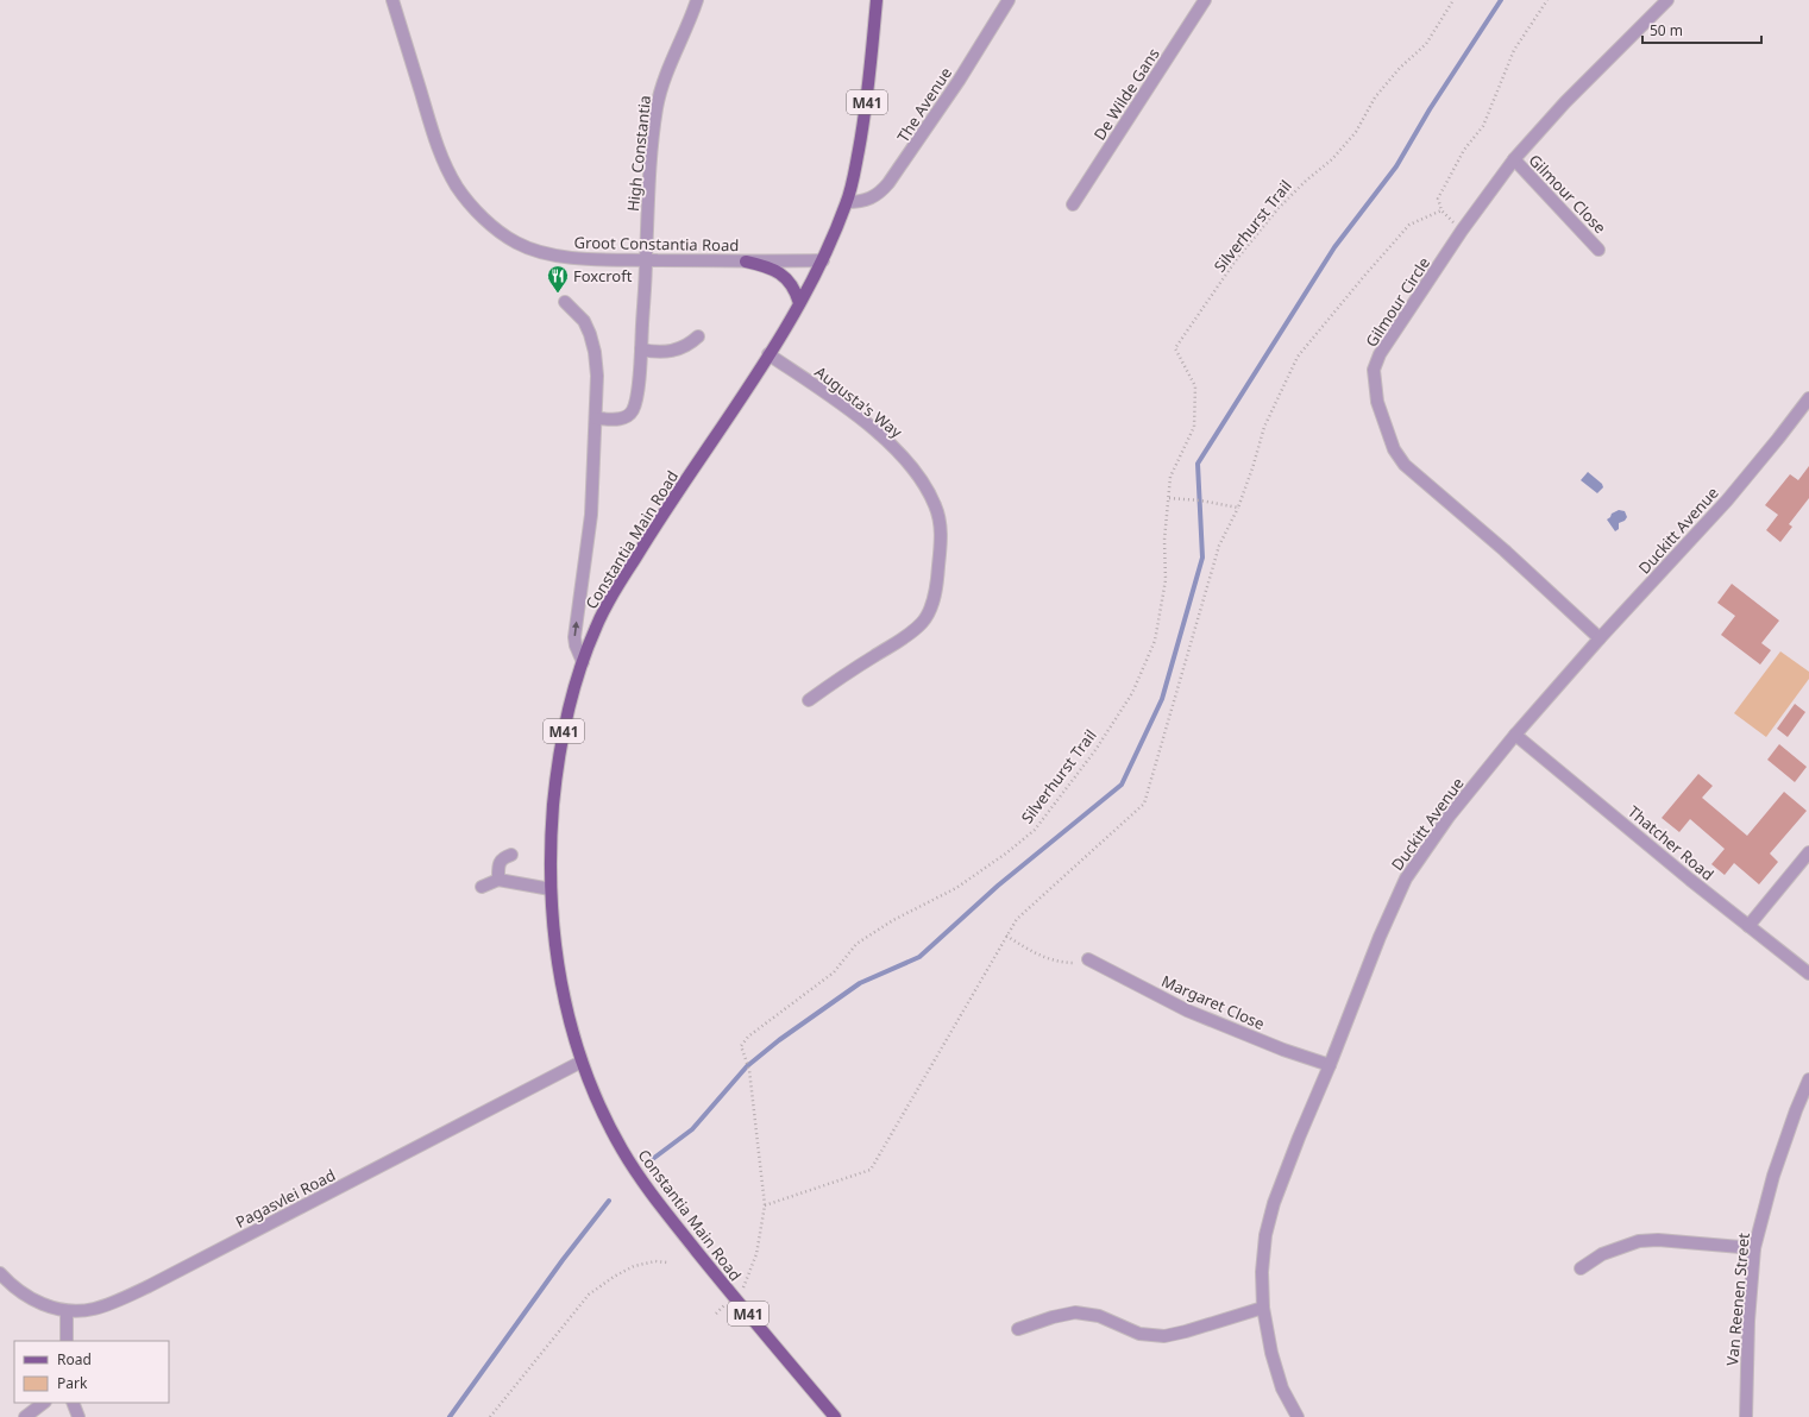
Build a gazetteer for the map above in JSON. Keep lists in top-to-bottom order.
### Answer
{
  "streets": {
    "main road": ["M41", "Constantia Main Road"],
    "street": [
      "De Wilde Gans",
      "The Avenue",
      "High Constantia",
      "Gilmour Close",
      "Groot Constantia Road",
      "Gilmour Circle",
      "Augusta's Way",
      "Duckitt Avenue",
      "Thatcher Road",
      "Margaret Close",
      "Pagasvlei Road",
      "Van Reenen Street"
    ],
    "path": ["Silverhurst Trail"]
  },
  "crossings": [
    ["The Avenue", "Constantia Main Road"],
    ["High Constantia", "Groot Constantia Road"],
    ["Gilmour Close", "Gilmour Circle"],
    ["Groot Constantia Road", "Constantia Main Road"],
    ["Gilmour Circle", "Duckitt Avenue"],
    ["Augusta's Way", "Constantia Main Road"],
    ["Duckitt Avenue", "Thatcher Road"],
    ["Duckitt Avenue", "Margaret Close"],
    ["Constantia Main Road", "Pagasvlei Road"]
  ],
  "places": {
    "restaurant": ["Foxcroft"]
  },
  "legend": ["Road", "Park"],
  "scale_bar": "50 m"
}
